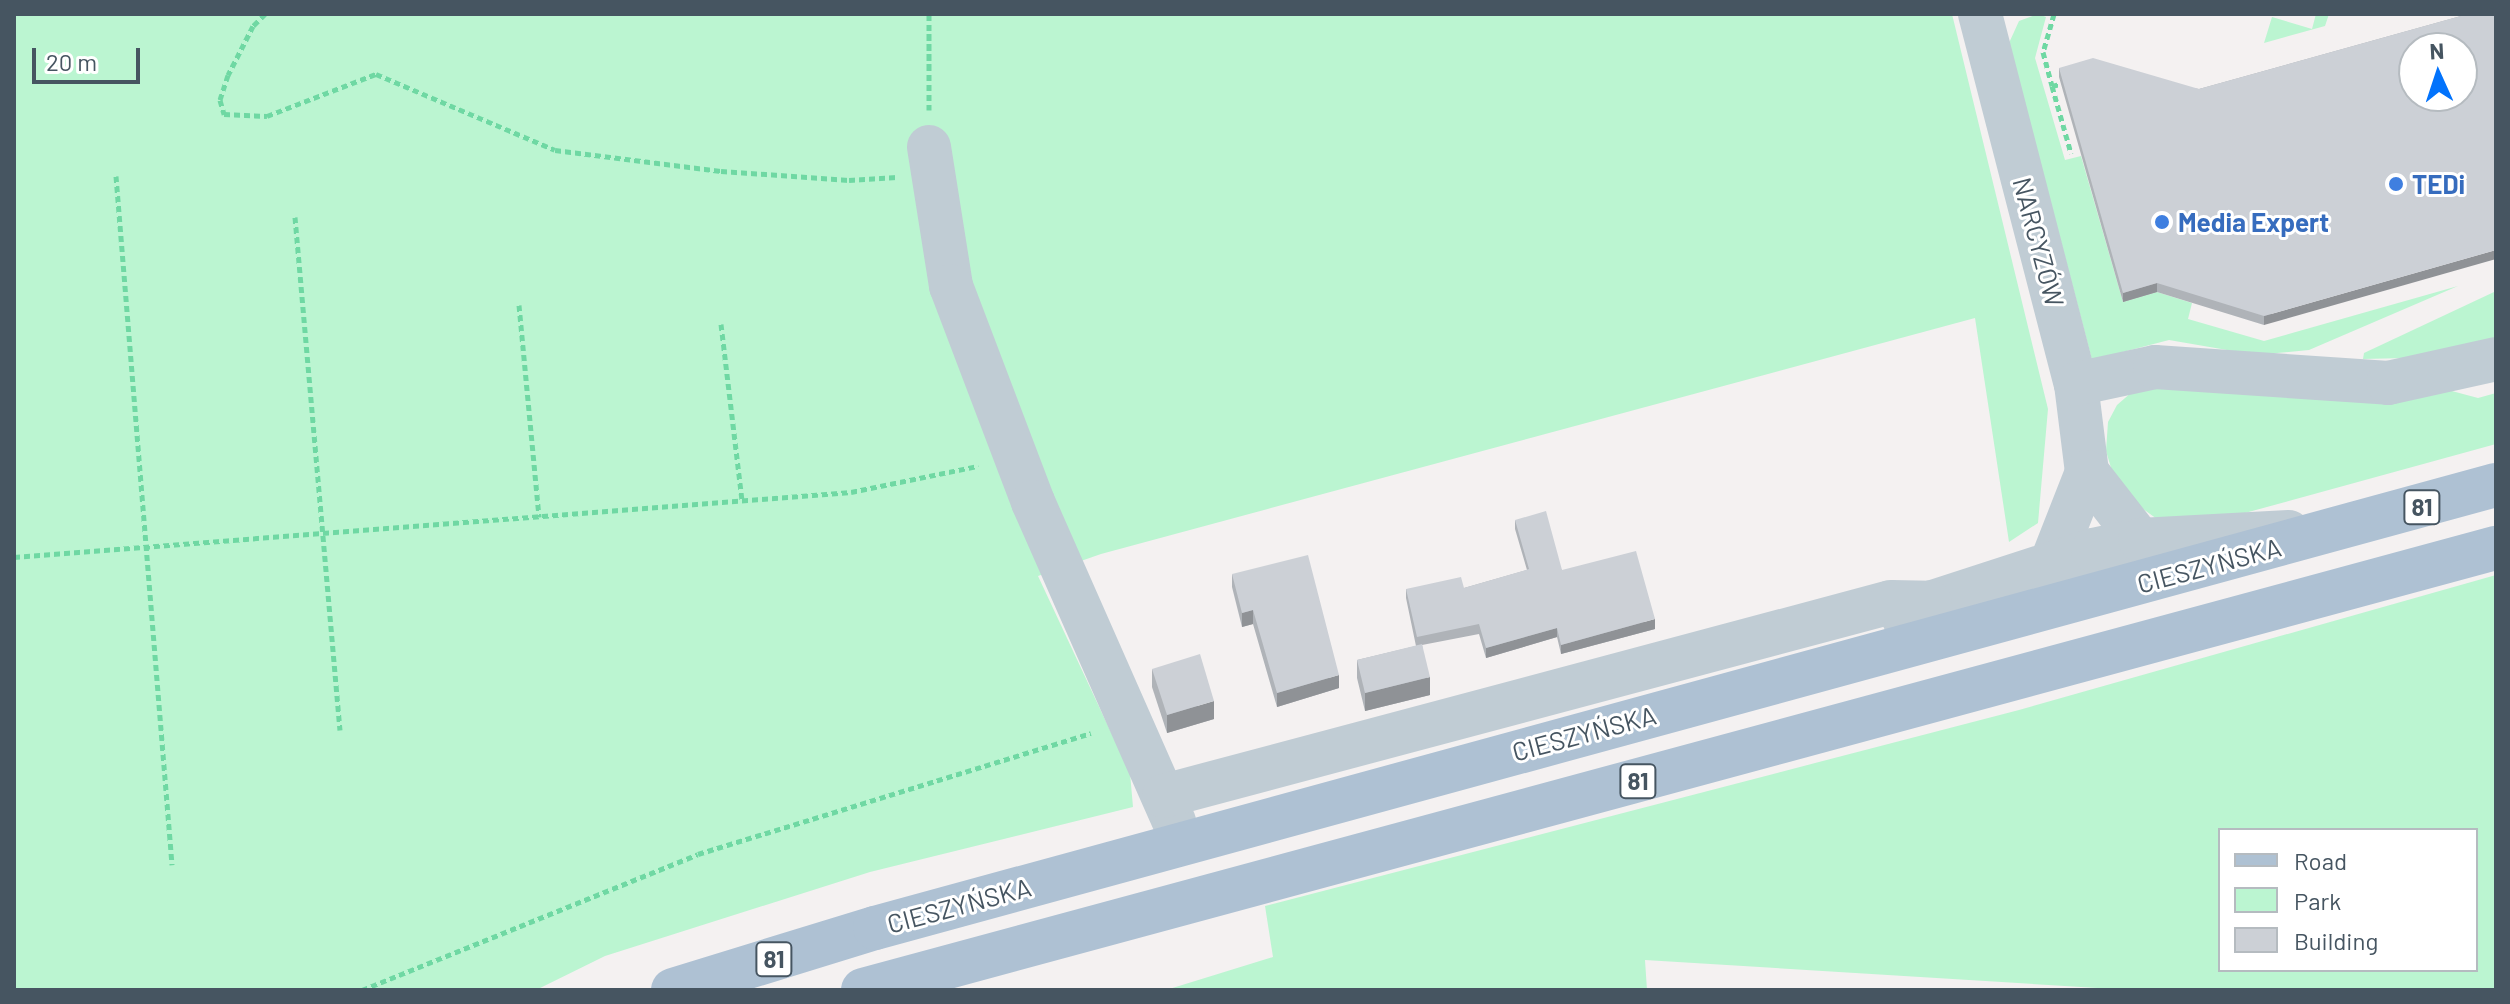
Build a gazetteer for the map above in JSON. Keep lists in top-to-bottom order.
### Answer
{
  "streets": {
    "main road": ["81", "CIESZYŃSKA"],
    "street": ["NARCYZÓW"]
  },
  "places": ["TEDi", "Media Expert"],
  "legend": ["Road", "Park", "Building"],
  "scale_bar": "20 m",
  "north": "top"
}
